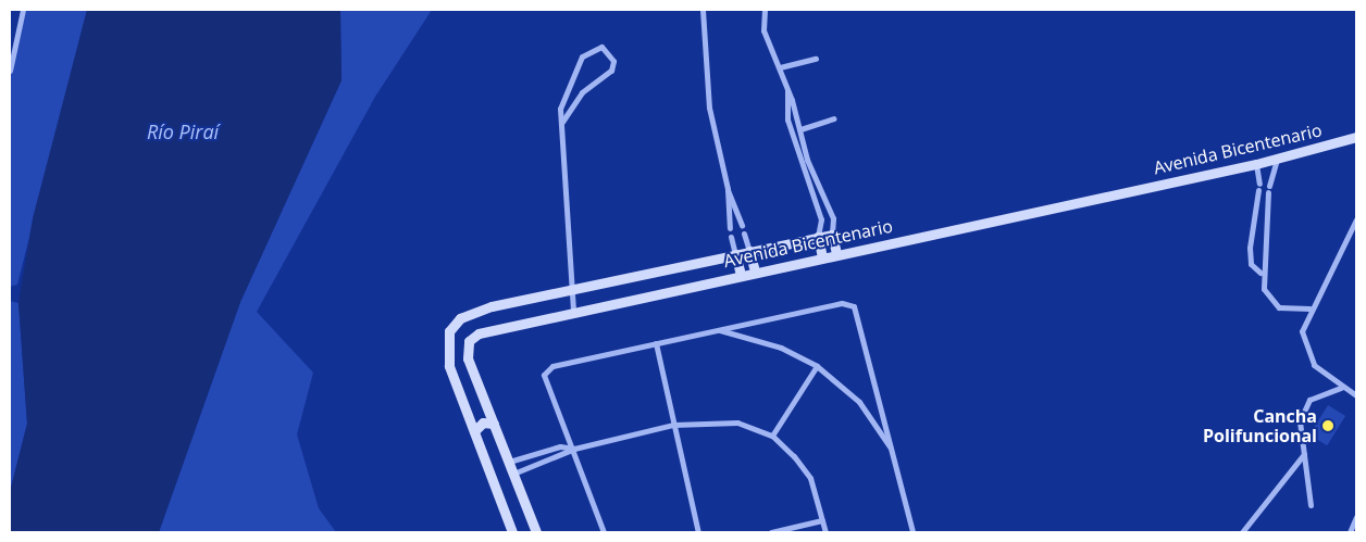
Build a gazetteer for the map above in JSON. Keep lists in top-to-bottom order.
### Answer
{
  "streets": {
    "street": ["Avenida Bicentenario"]
  },
  "water": ["Río Piraí"],
  "places": ["Cancha Polifuncional"]
}
